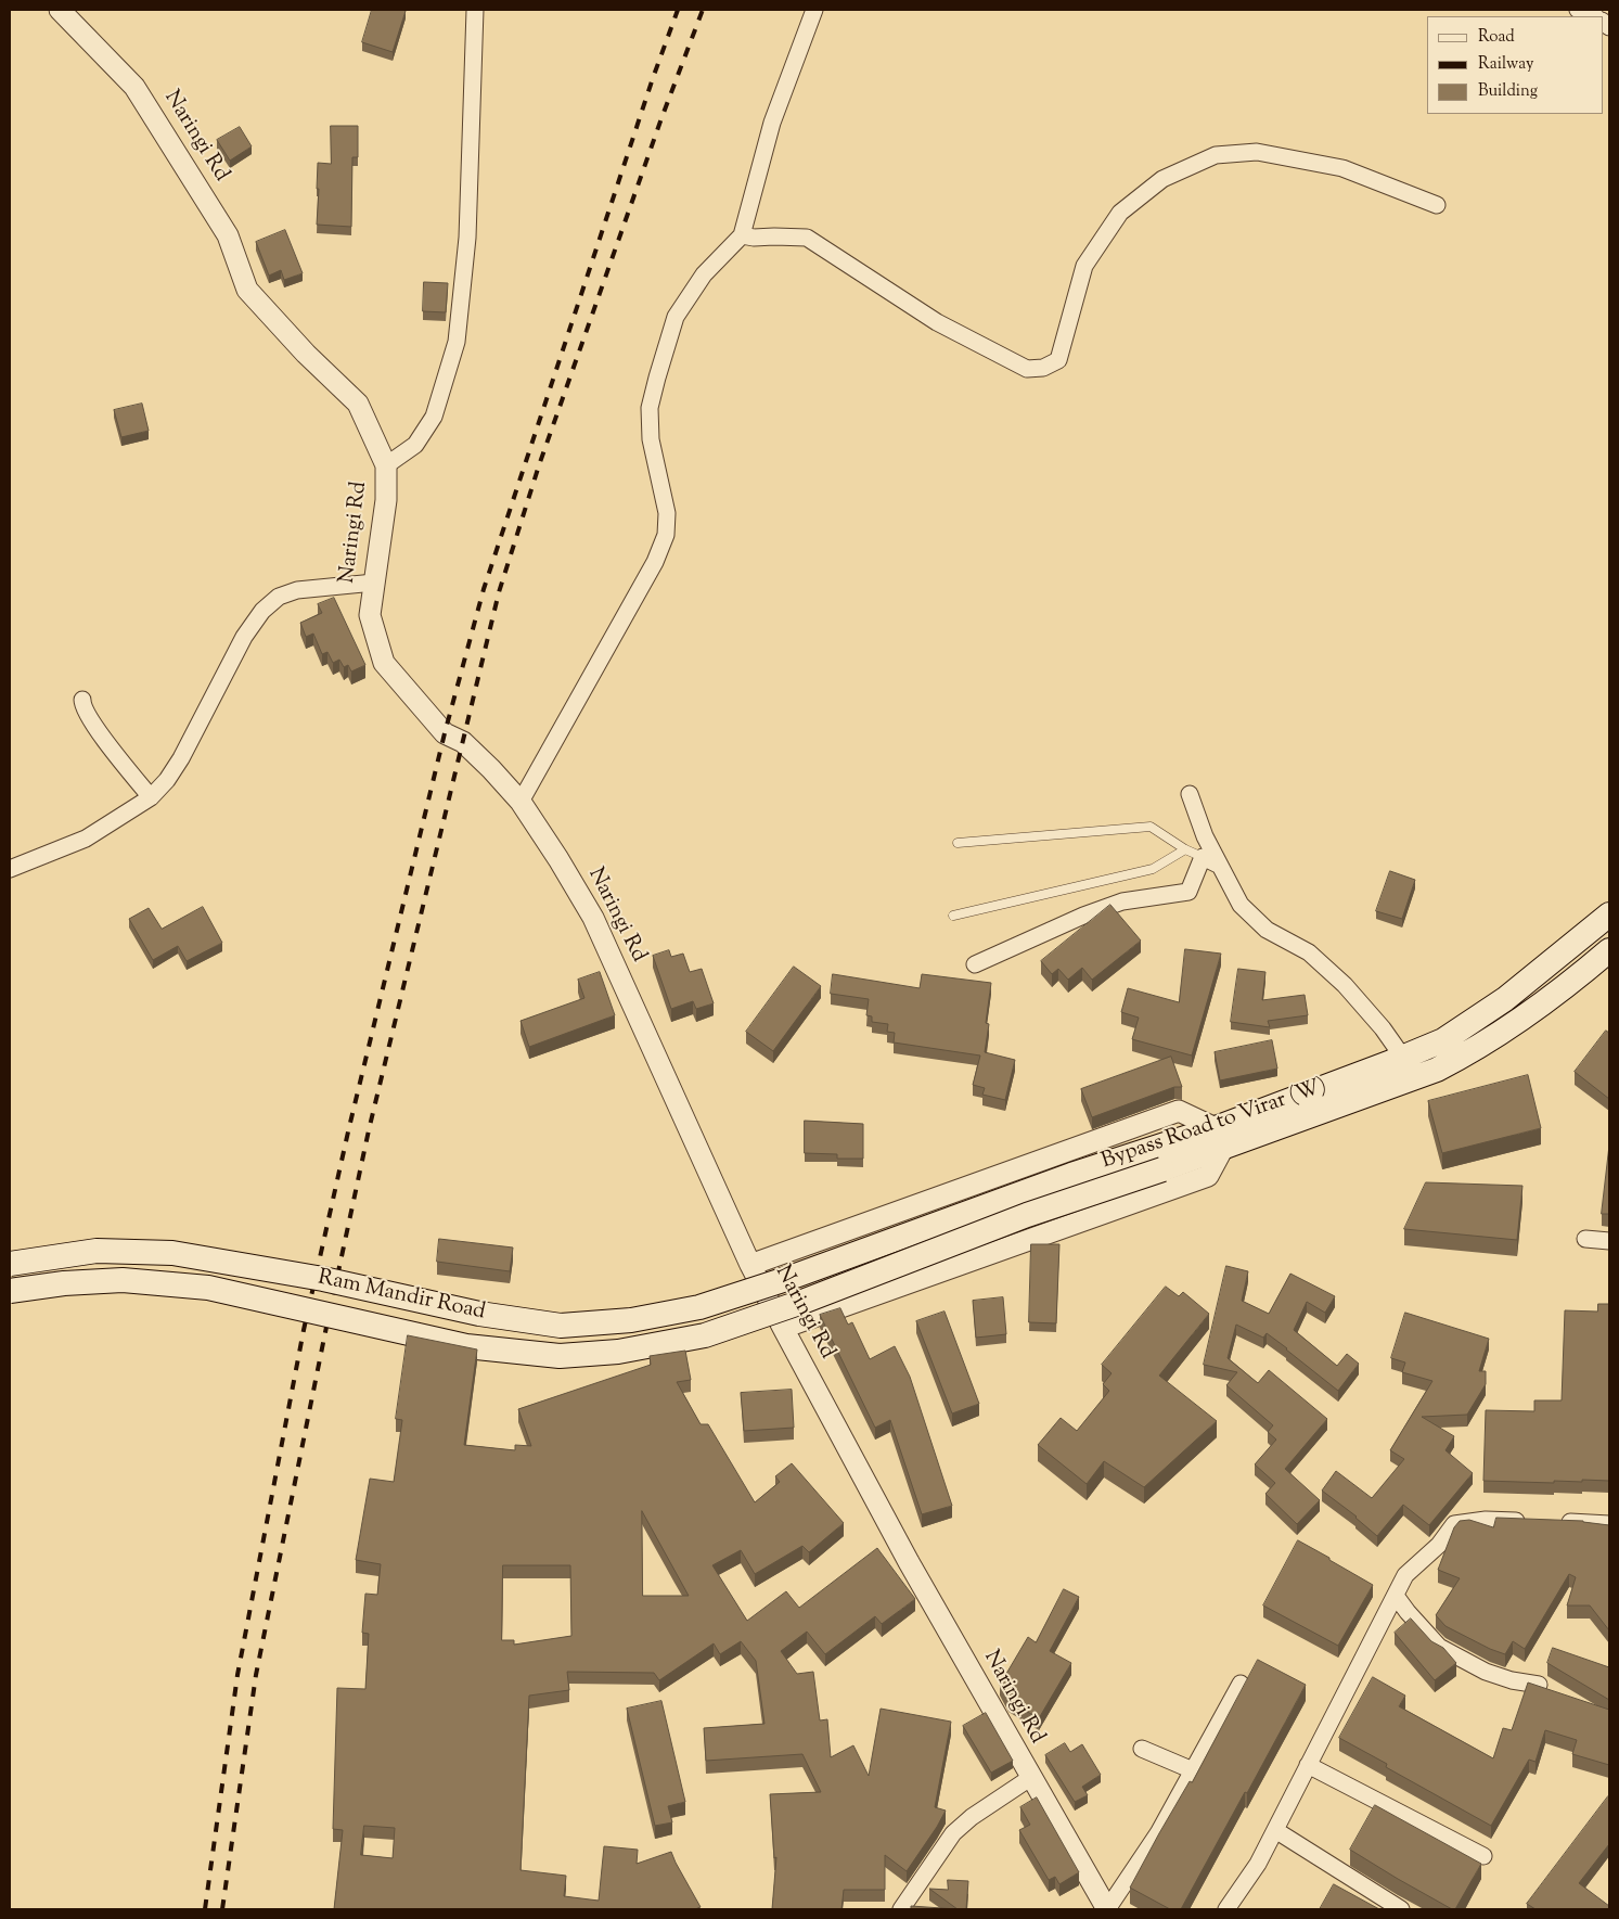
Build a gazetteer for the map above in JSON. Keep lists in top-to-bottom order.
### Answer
{
  "streets": {
    "main road": ["Bypass Road to Virar (W)", "Ram Mandir Road"],
    "street": ["Naringi Rd"]
  },
  "crossings": [
    ["Bypass Road to Virar (W)", "Ram Mandir Road"]
  ],
  "legend": ["Road", "Railway", "Building"]
}
